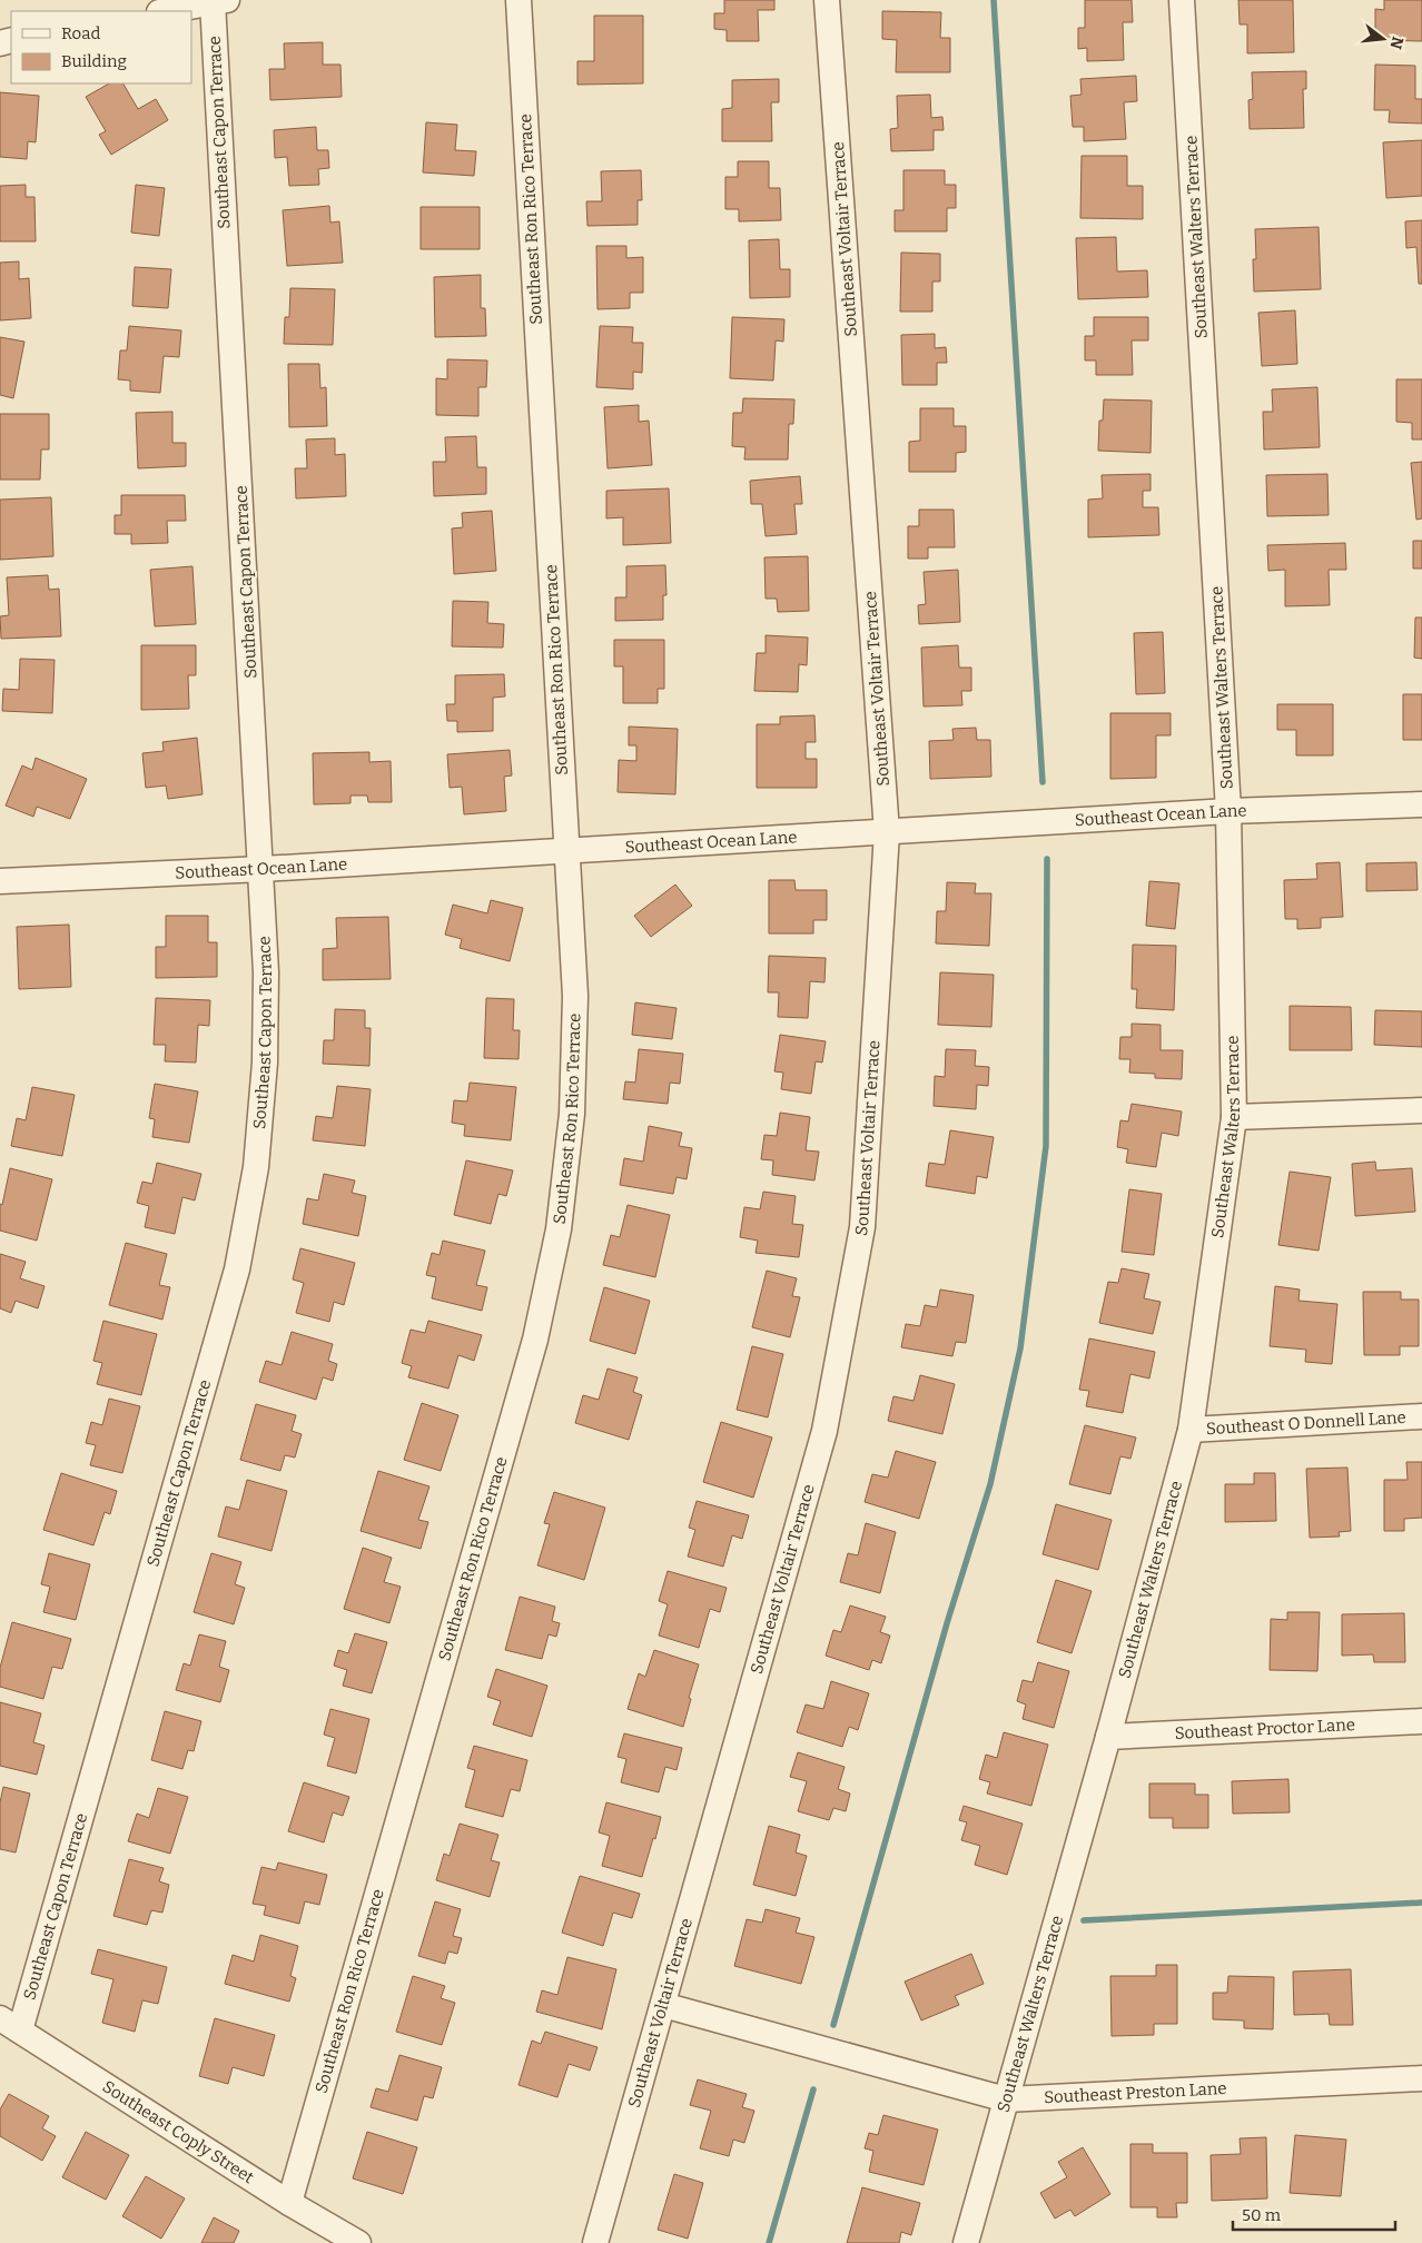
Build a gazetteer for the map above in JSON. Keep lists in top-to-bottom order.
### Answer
{
  "streets": {
    "street": [
      "Southeast Capon Terrace",
      "Southeast Ron Rico Terrace",
      "Southeast Walters Terrace",
      "Southeast Voltair Terrace",
      "Southeast Ocean Lane",
      "Southeast O Donnell Lane",
      "Southeast Proctor Lane",
      "Southeast Preston Lane",
      "Southeast Coply Street"
    ]
  },
  "crossings": [
    ["Southeast Capon Terrace", "Southeast Ocean Lane"],
    ["Southeast Capon Terrace", "Southeast Coply Street"],
    ["Southeast Ron Rico Terrace", "Southeast Ocean Lane"],
    ["Southeast Ron Rico Terrace", "Southeast Coply Street"],
    ["Southeast Walters Terrace", "Southeast Ocean Lane"],
    ["Southeast Walters Terrace", "Southeast O Donnell Lane"],
    ["Southeast Walters Terrace", "Southeast Proctor Lane"],
    ["Southeast Walters Terrace", "Southeast Preston Lane"],
    ["Southeast Voltair Terrace", "Southeast Ocean Lane"],
    ["Southeast Voltair Terrace", "Southeast Preston Lane"]
  ],
  "legend": ["Road", "Building"],
  "scale_bar": "50 m",
  "north": "right"
}
